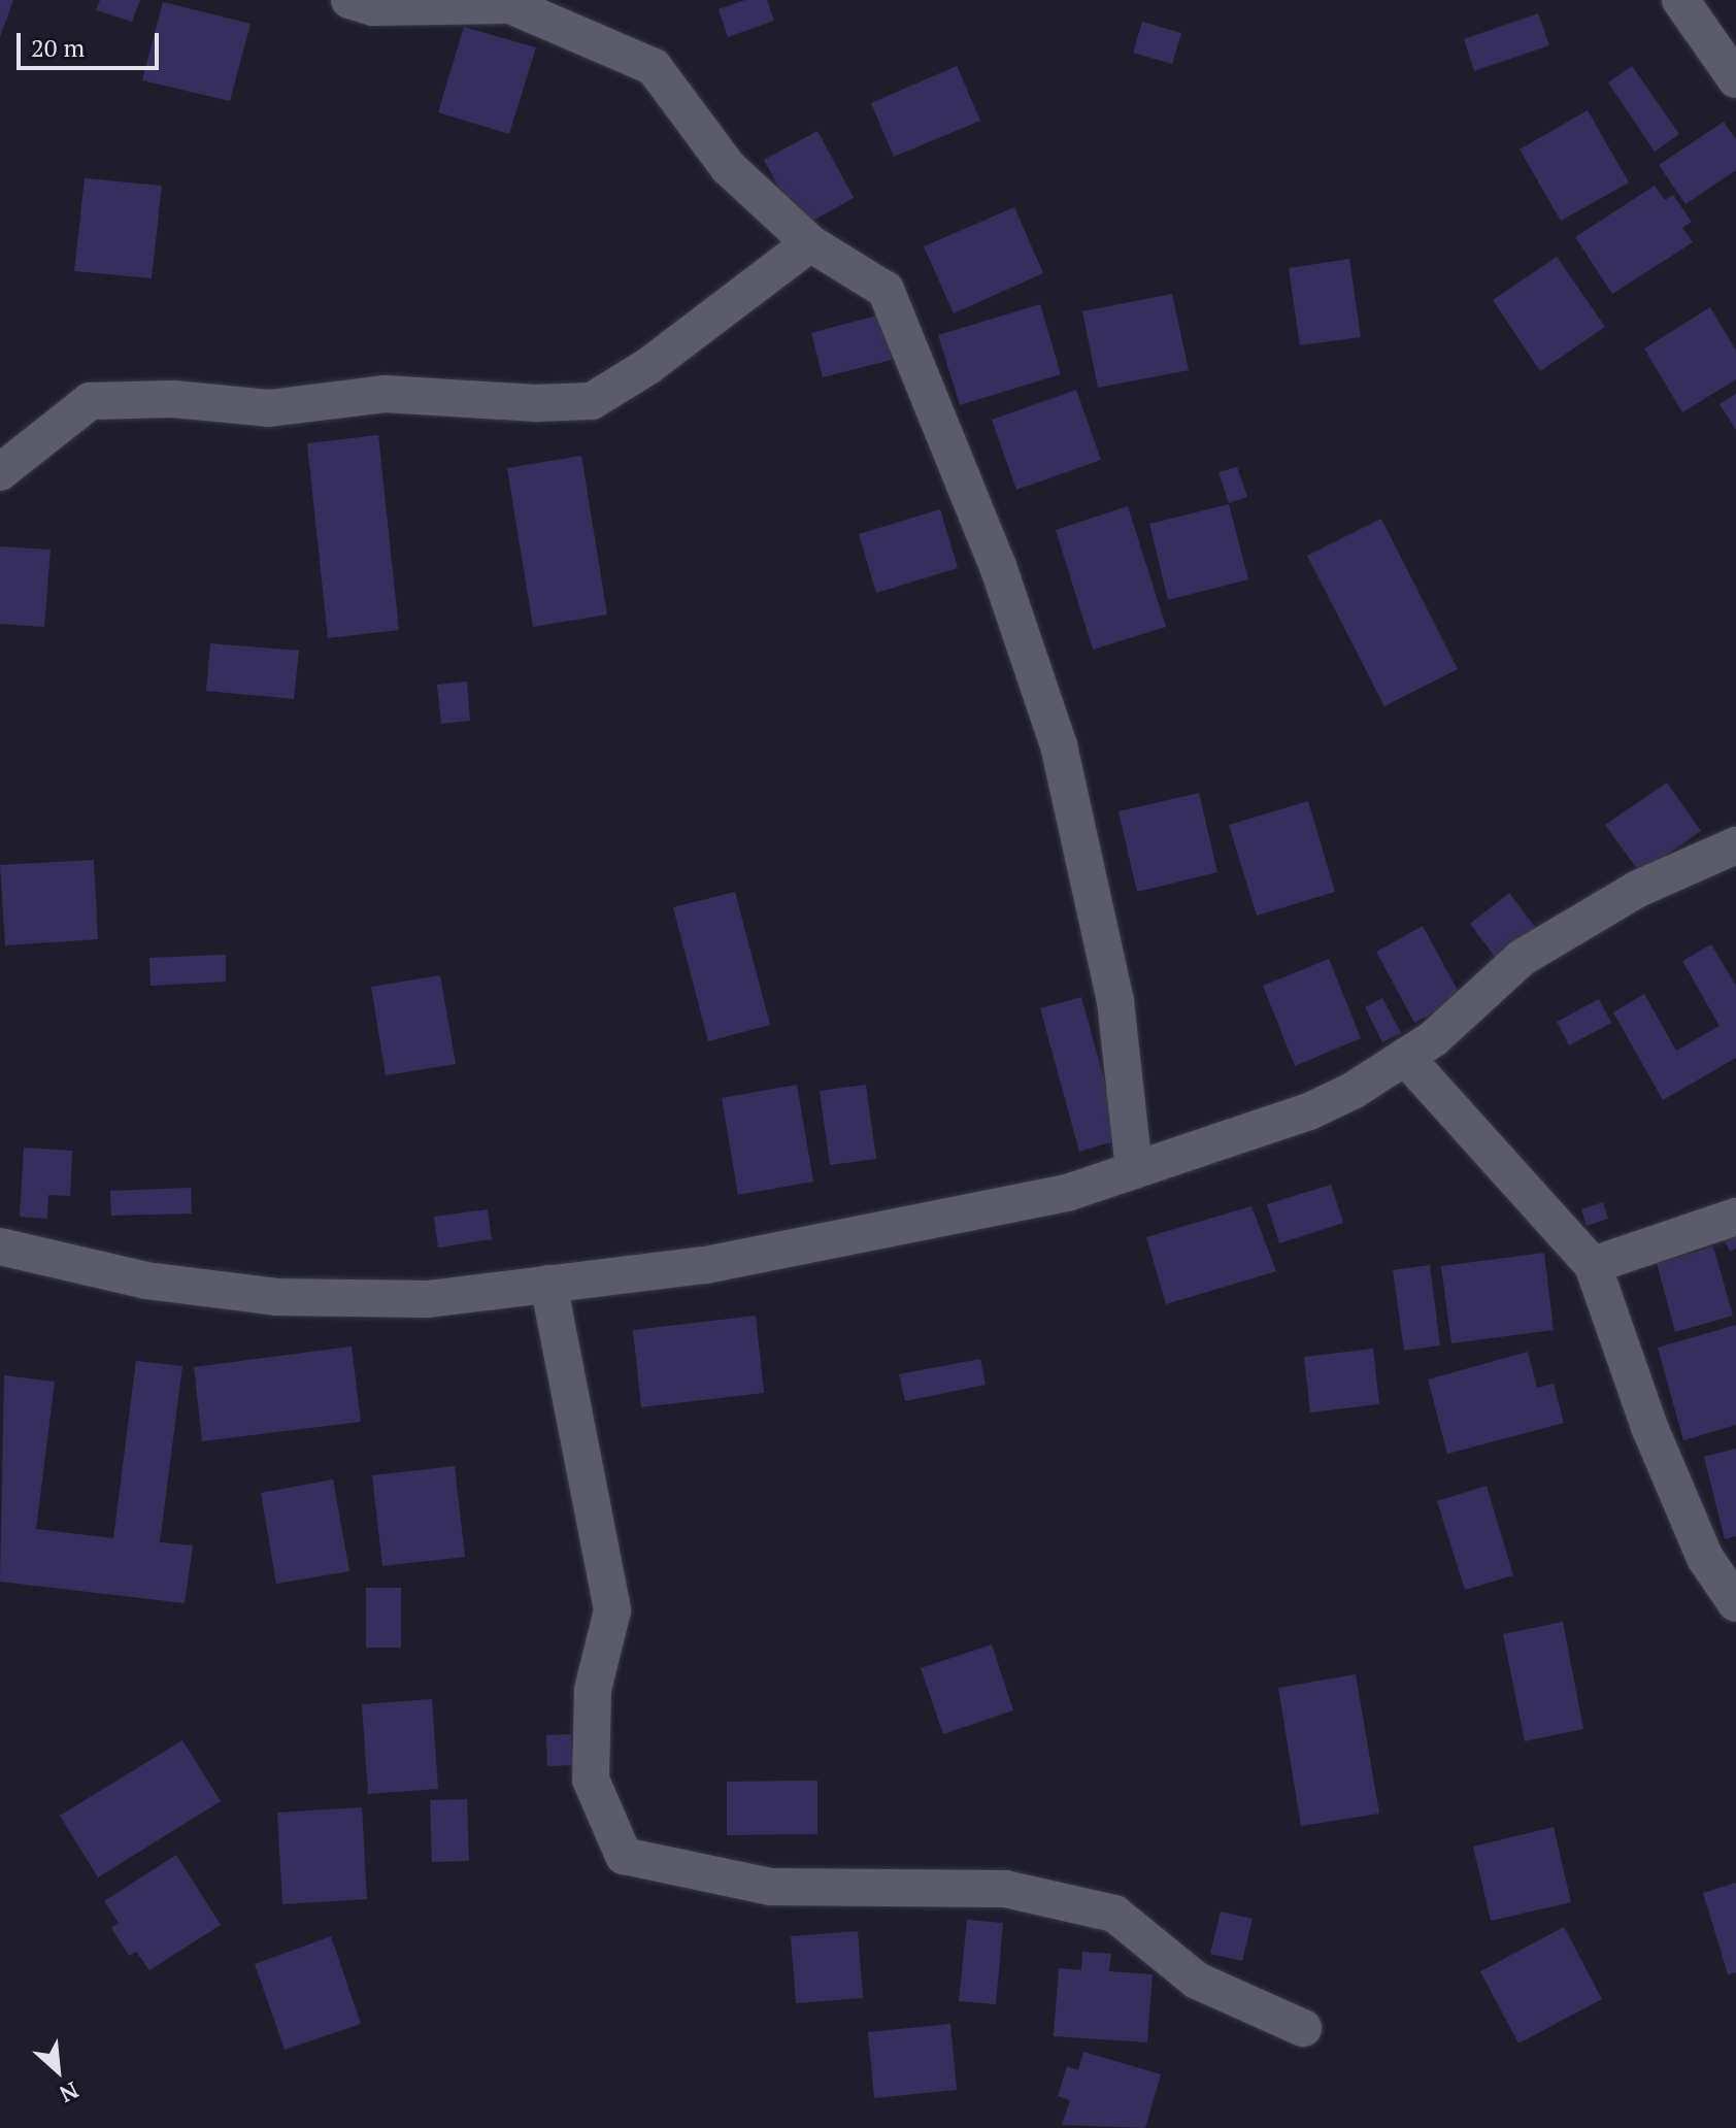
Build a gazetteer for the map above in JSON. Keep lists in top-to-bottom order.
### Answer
{
  "scale_bar": "20 m",
  "north": "bottom right"
}
